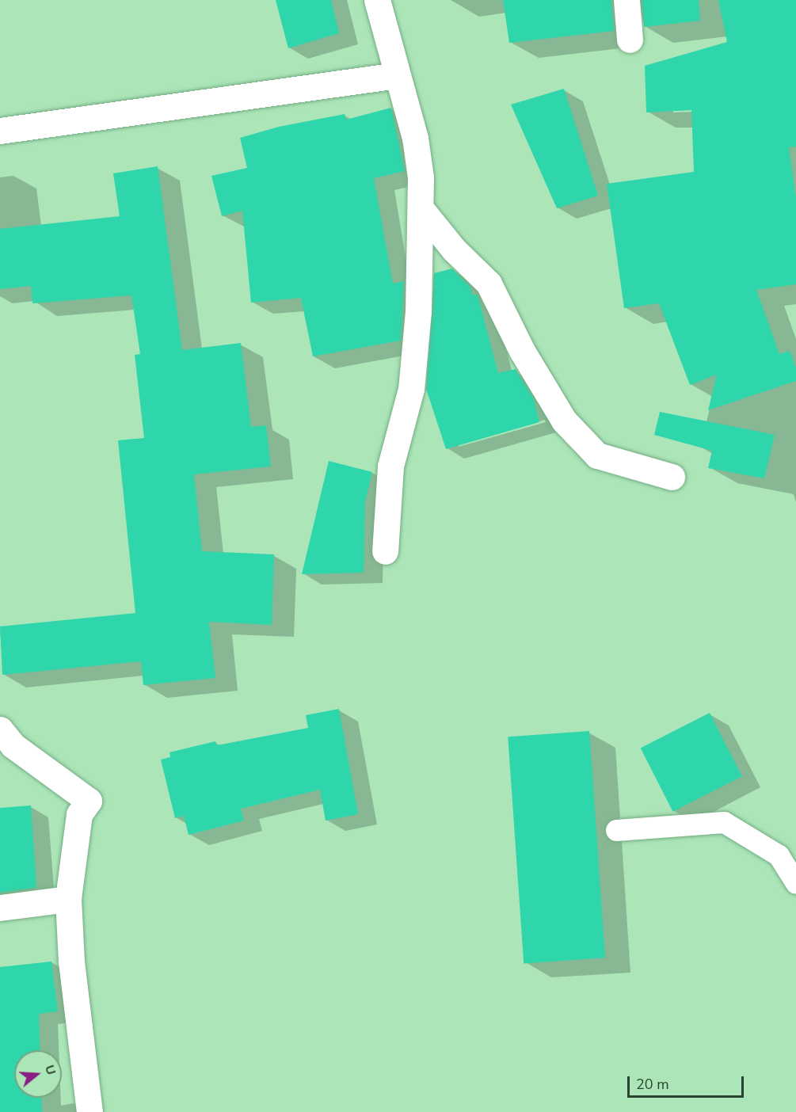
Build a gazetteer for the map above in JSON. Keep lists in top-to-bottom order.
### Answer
{
  "scale_bar": "20 m",
  "north": "right"
}
